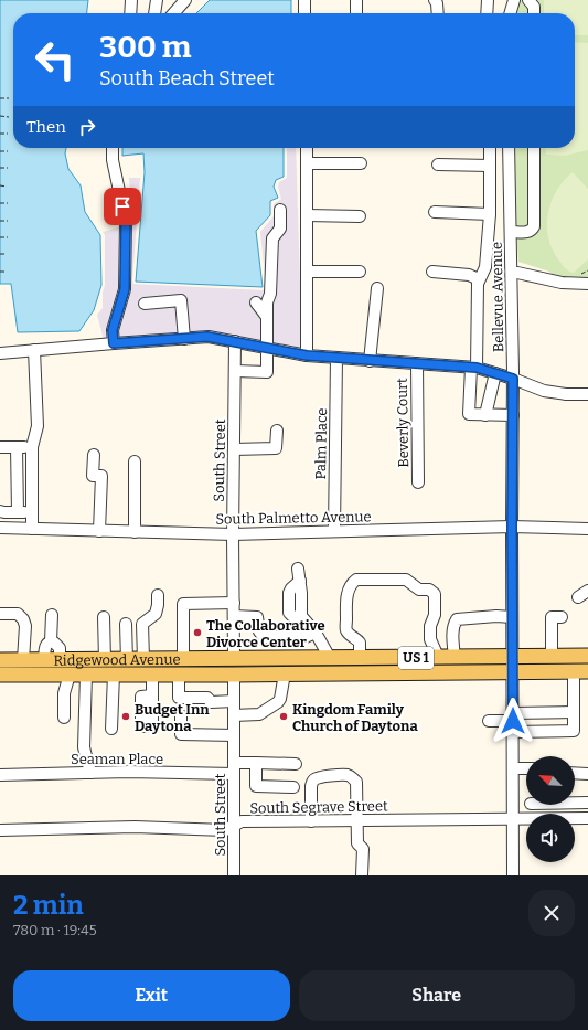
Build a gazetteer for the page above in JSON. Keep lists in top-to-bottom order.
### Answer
{
  "streets": {
    "main road": ["US 1", "Ridgewood Avenue"],
    "street": [
      "Bellevue Avenue",
      "Beverly Court",
      "Palm Place",
      "South Street",
      "South Palmetto Avenue",
      "Seaman Place",
      "South Segrave Street"
    ]
  },
  "crossings": [
    ["Bellevue Avenue", "South Palmetto Avenue"],
    ["Bellevue Avenue", "US 1"],
    ["Bellevue Avenue", "South Segrave Street"],
    ["Palm Place", "South Palmetto Avenue"],
    ["South Street", "South Palmetto Avenue"],
    ["South Street", "US 1"],
    ["South Street", "Ridgewood Avenue"],
    ["South Street", "Seaman Place"],
    ["South Street", "South Segrave Street"],
    ["US 1", "Ridgewood Avenue"]
  ],
  "places": ["The Collaborative Divorce Center", "Budget Inn Daytona", "Kingdom Family Church of Daytona"],
  "north": "top left",
  "page": {
    "turn": ["300 m", "South Beach Street"],
    "then": "Then",
    "heading": ["2 min", "780 m · 19:45"],
    "buttons": ["Exit", "Share"]
  }
}
